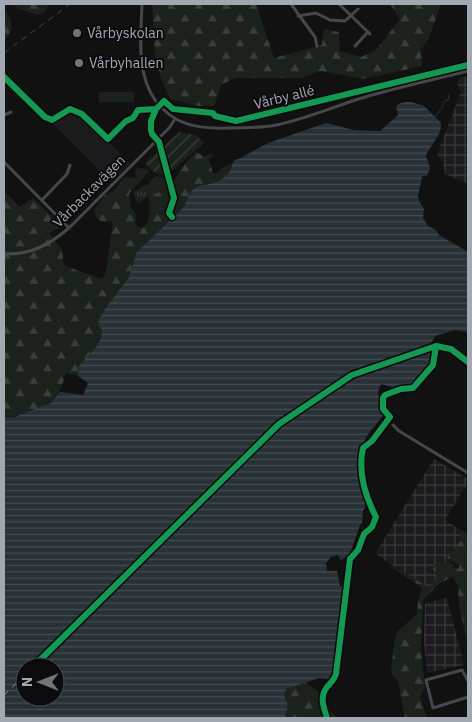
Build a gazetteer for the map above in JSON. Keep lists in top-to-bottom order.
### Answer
{
  "streets": {
    "street": ["Vårby allé", "Vårbackavägen"]
  },
  "crossings": [
    ["Vårby allé", "Vårbackavägen"]
  ],
  "places": ["Vårbyskolan", "Vårbyhallen"],
  "north": "left"
}
